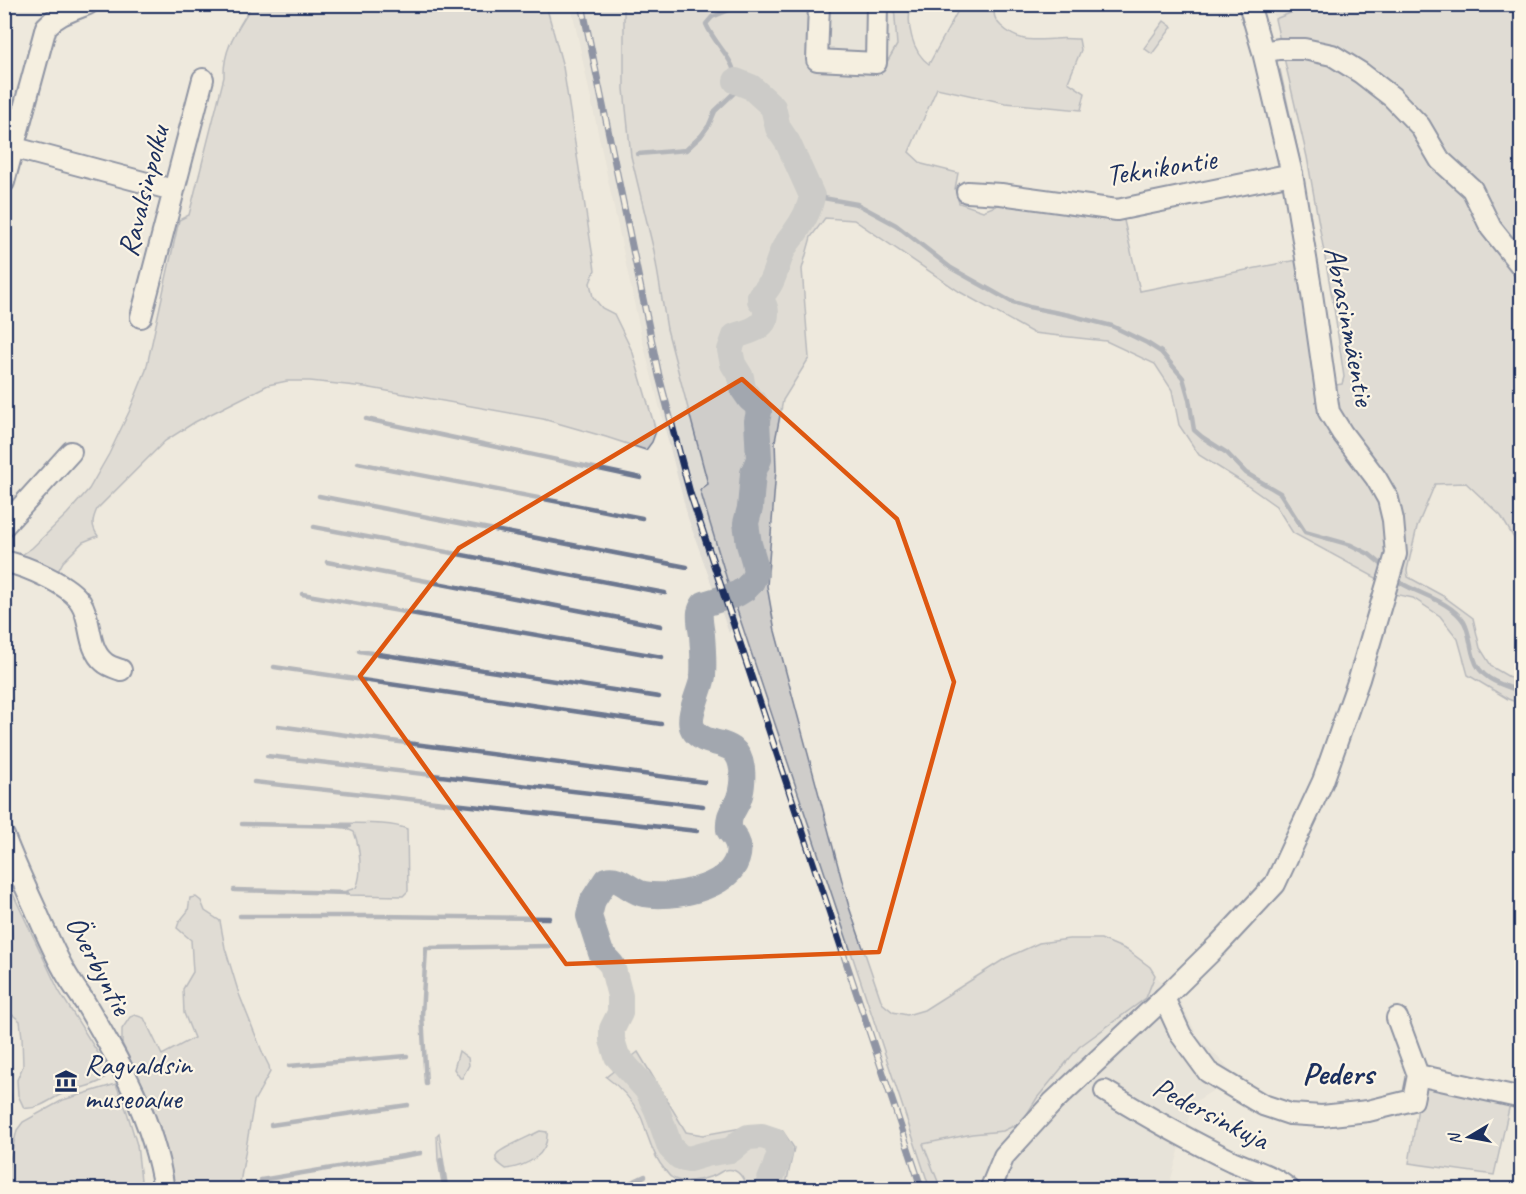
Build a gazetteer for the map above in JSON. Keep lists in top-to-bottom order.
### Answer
{
  "streets": {
    "street": [
      "Teknikontie",
      "Ravalsinpolku",
      "Abrasinmäentie",
      "Överbyntie",
      "Pedersinkuja"
    ]
  },
  "crossings": [
    ["Teknikontie", "Abrasinmäentie"]
  ],
  "districts": ["Peders"],
  "places": {
    "museum": ["Ragvaldsin museoalue"]
  },
  "north": "left"
}
